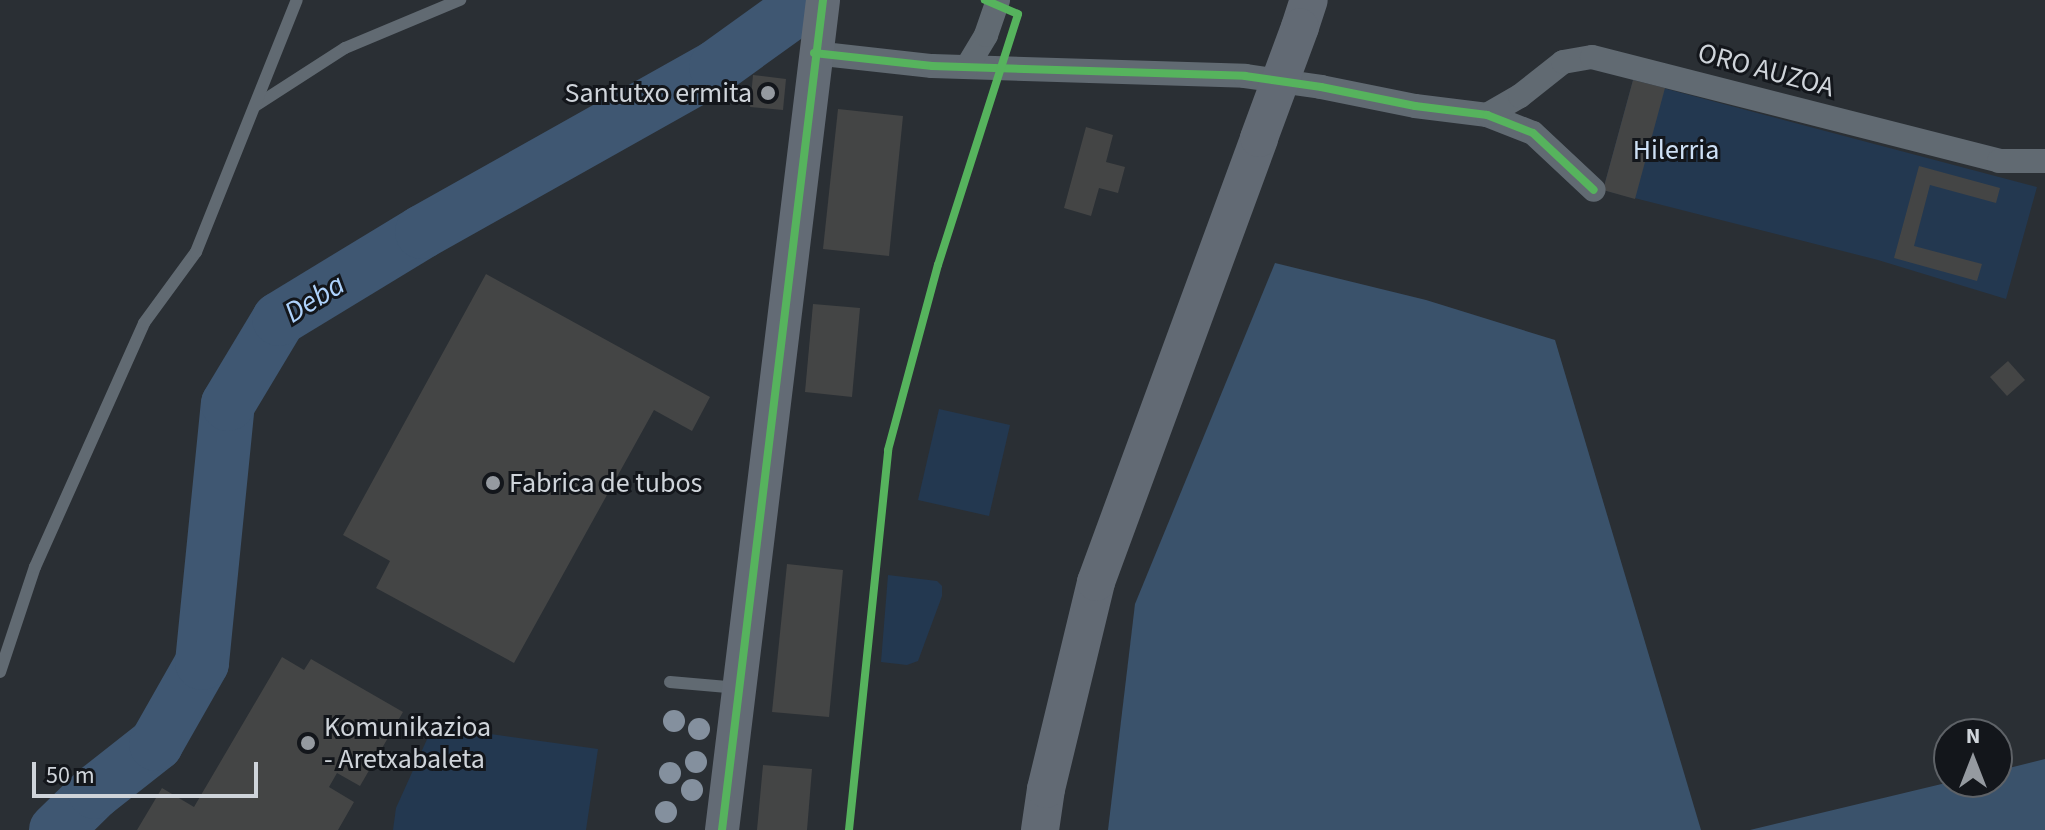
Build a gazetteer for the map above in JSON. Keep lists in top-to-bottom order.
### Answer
{
  "streets": {
    "street": ["ORO AUZOA"]
  },
  "water": ["Deba"],
  "parks": ["Hilerria"],
  "places": ["Santutxo ermita", "Fabrica de tubos", "Komunikazioa - Aretxabaleta"],
  "scale_bar": "50 m",
  "north": "top"
}
